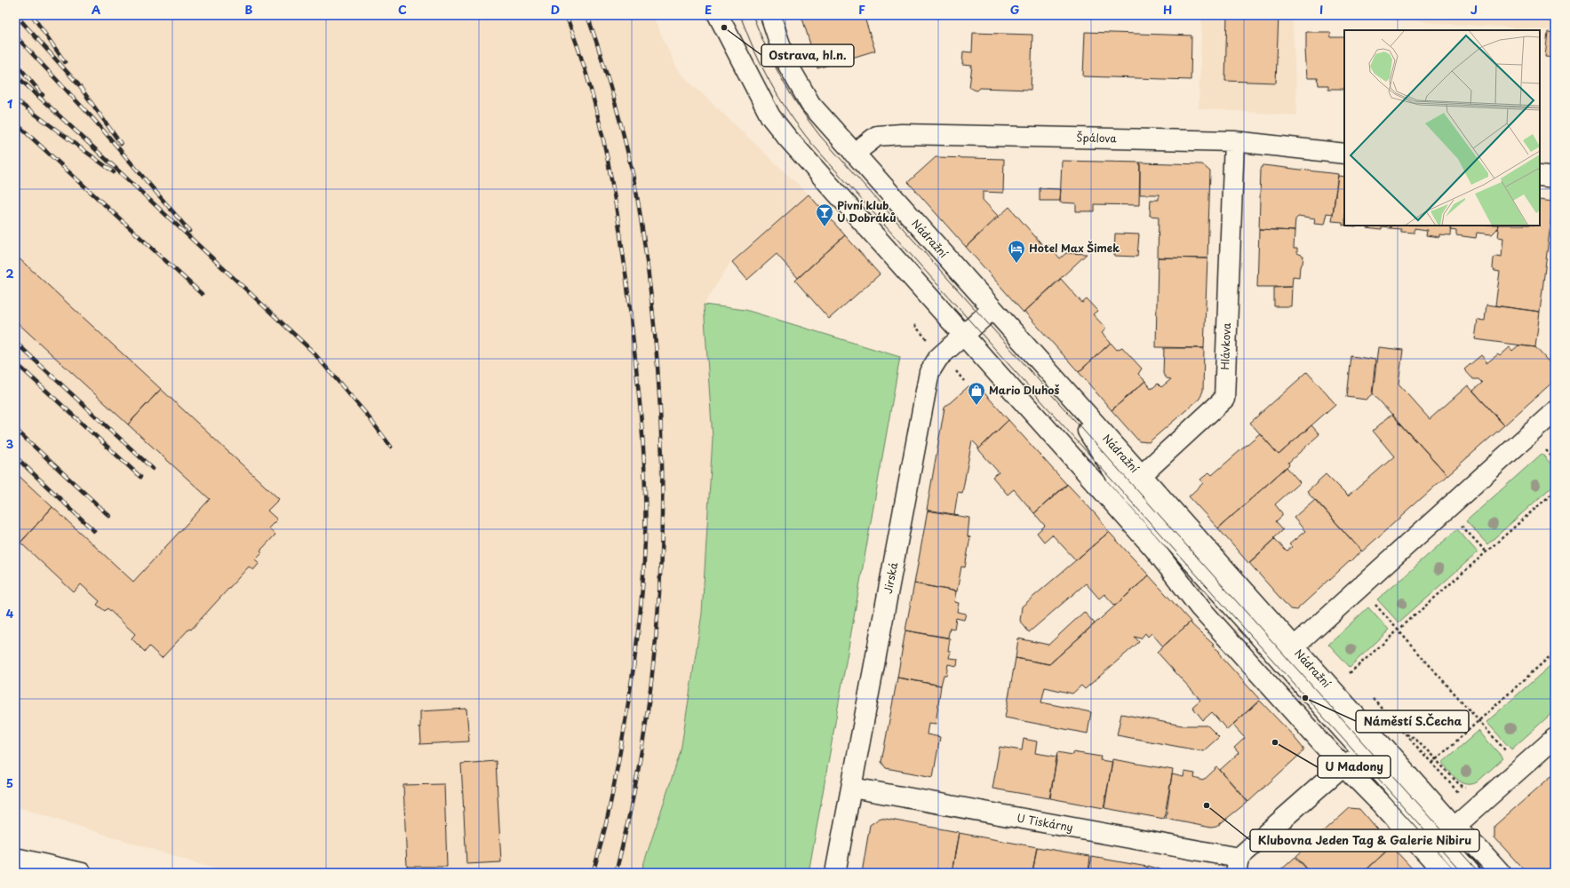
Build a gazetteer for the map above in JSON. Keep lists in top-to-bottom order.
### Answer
{
  "streets": {
    "street": [
      "Špálova",
      "Nádražní",
      "Hlávkova",
      "Jirská",
      "U Tiskárny"
    ]
  },
  "crossings": [
    ["Špálova", "Nádražní"],
    ["Špálova", "Hlávkova"],
    ["Nádražní", "Hlávkova"],
    ["Nádražní", "Jirská"],
    ["Jirská", "U Tiskárny"]
  ],
  "places": {
    "other": [
      "Ostrava, hl.n.",
      "Náměstí S.Čecha",
      "U Madony",
      "Klubovna Jeden Tag & Galerie Nibiru"
    ],
    "bar": ["Pivní klub U Dobráků"],
    "hotel": ["Hotel Max Šimek"],
    "shop": ["Mario Dluhoš"]
  },
  "grid": {
    "columns": [
      "A",
      "B",
      "C",
      "D",
      "E",
      "F",
      "G",
      "H",
      "I",
      "J"
    ],
    "rows": [
      "1",
      "2",
      "3",
      "4",
      "5"
    ]
  }
}
